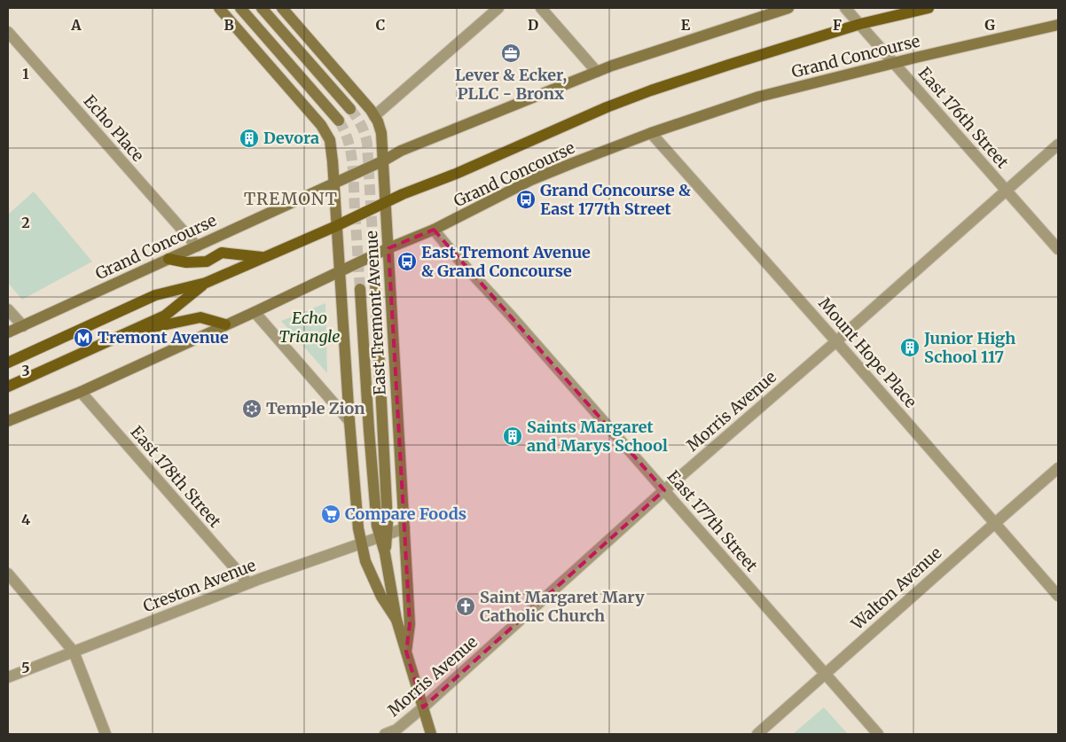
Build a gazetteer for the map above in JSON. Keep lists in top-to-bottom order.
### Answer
{
  "streets": {
    "main road": ["Grand Concourse", "East Tremont Avenue"],
    "street": [
      "East 176th Street",
      "Echo Place",
      "Mount Hope Place",
      "Morris Avenue",
      "East 178th Street",
      "East 177th Street",
      "Creston Avenue",
      "Walton Avenue"
    ]
  },
  "crossings": [
    ["Grand Concourse", "East 176th Street"],
    ["Grand Concourse", "Echo Place"],
    ["Grand Concourse", "East Tremont Avenue"],
    ["Grand Concourse", "Mount Hope Place"],
    ["Grand Concourse", "East 178th Street"],
    ["Grand Concourse", "East 177th Street"],
    ["East 176th Street", "Morris Avenue"],
    ["East Tremont Avenue", "Morris Avenue"],
    ["East Tremont Avenue", "Creston Avenue"],
    ["Mount Hope Place", "Morris Avenue"],
    ["Mount Hope Place", "Walton Avenue"],
    ["Morris Avenue", "East 177th Street"],
    ["East 178th Street", "Creston Avenue"],
    ["East 177th Street", "Walton Avenue"]
  ],
  "districts": ["TREMONT"],
  "parks": ["Echo Triangle"],
  "places": {
    "office": ["Lever & Ecker, PLLC - Bronx"],
    "building": ["Devora", "Junior High School 117", "Saints Margaret and Marys School"],
    "bus stop": ["Grand Concourse & East 177th Street", "East Tremont Avenue & Grand Concourse"],
    "metro station": ["Tremont Avenue"],
    "synagogue": ["Temple Zion"],
    "supermarket": ["Compare Foods"],
    "church": ["Saint Margaret Mary Catholic Church"]
  },
  "grid": {
    "columns": [
      "A",
      "B",
      "C",
      "D",
      "E",
      "F",
      "G"
    ],
    "rows": [
      "1",
      "2",
      "3",
      "4",
      "5"
    ]
  }
}
